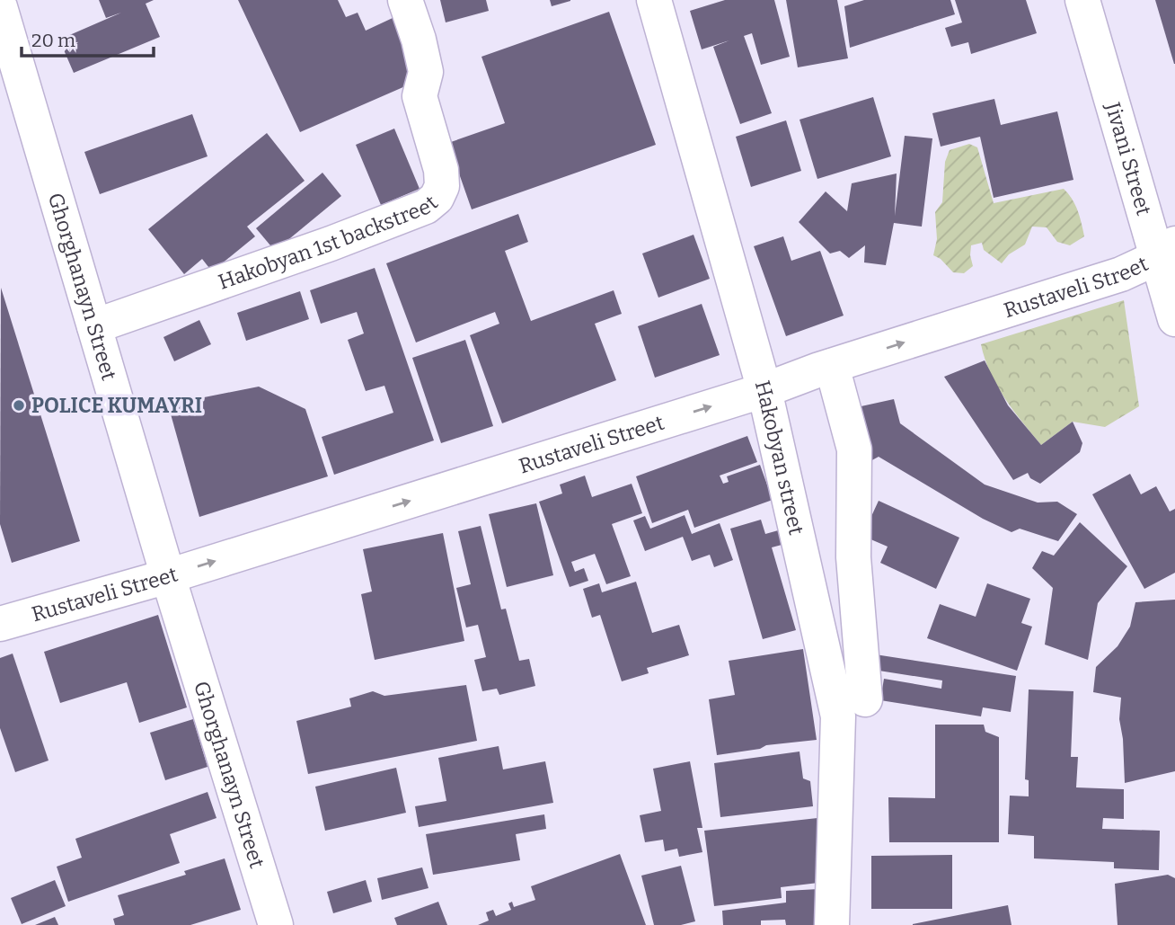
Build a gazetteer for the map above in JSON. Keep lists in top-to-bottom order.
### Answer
{
  "streets": {
    "street": [
      "Jivani Street",
      "Hakobyan 1st backstreet",
      "Ghorghanayn Street",
      "Rustaveli Street",
      "Hakobyan street"
    ]
  },
  "crossings": [
    ["Jivani Street", "Rustaveli Street"],
    ["Hakobyan 1st backstreet", "Ghorghanayn Street"],
    ["Ghorghanayn Street", "Rustaveli Street"],
    ["Rustaveli Street", "Hakobyan street"]
  ],
  "one_way": ["Rustaveli Street"],
  "places": ["POLICE KUMAYRI"],
  "scale_bar": "20 m"
}
